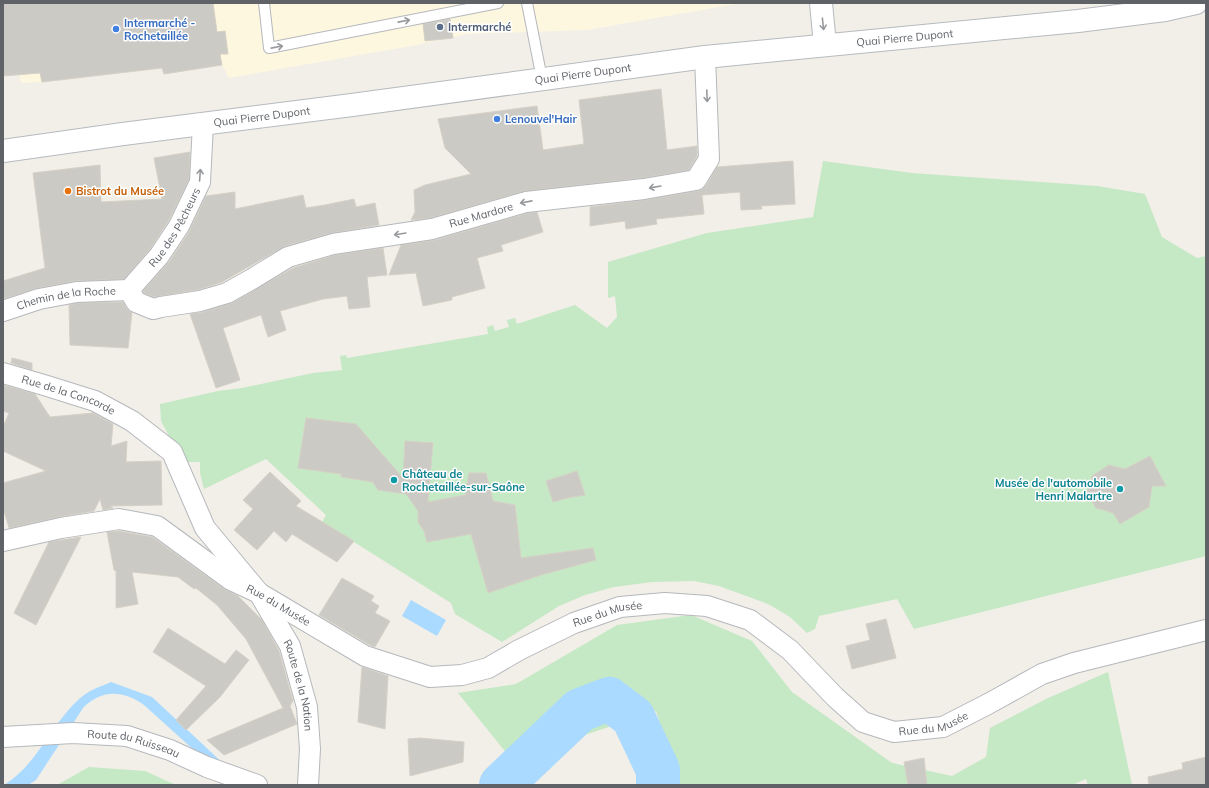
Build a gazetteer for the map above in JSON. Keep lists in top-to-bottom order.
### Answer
{
  "streets": {
    "street": [
      "Quai Pierre Dupont",
      "Rue Mardore",
      "Rue des Pêcheurs",
      "Chemin de la Roche",
      "Rue de la Concorde",
      "Rue du Musée",
      "Route de la Nation",
      "Route du Ruisseau"
    ]
  },
  "crossings": [
    ["Quai Pierre Dupont", "Rue Mardore"],
    ["Quai Pierre Dupont", "Rue des Pêcheurs"],
    ["Rue Mardore", "Rue des Pêcheurs"],
    ["Rue Mardore", "Chemin de la Roche"],
    ["Rue des Pêcheurs", "Chemin de la Roche"],
    ["Rue de la Concorde", "Rue du Musée"],
    ["Rue de la Concorde", "Route de la Nation"],
    ["Rue du Musée", "Route de la Nation"]
  ],
  "one_way": ["Rue Mardore", "Rue des Pêcheurs"],
  "places": [
    "Intermarché",
    "Intermarché - Rochetaillée",
    "Lenouvel'Hair",
    "Bistrot du Musée",
    "Château de Rochetaillée-sur-Saône",
    "Musée de l'automobile Henri Malartre"
  ]
}
